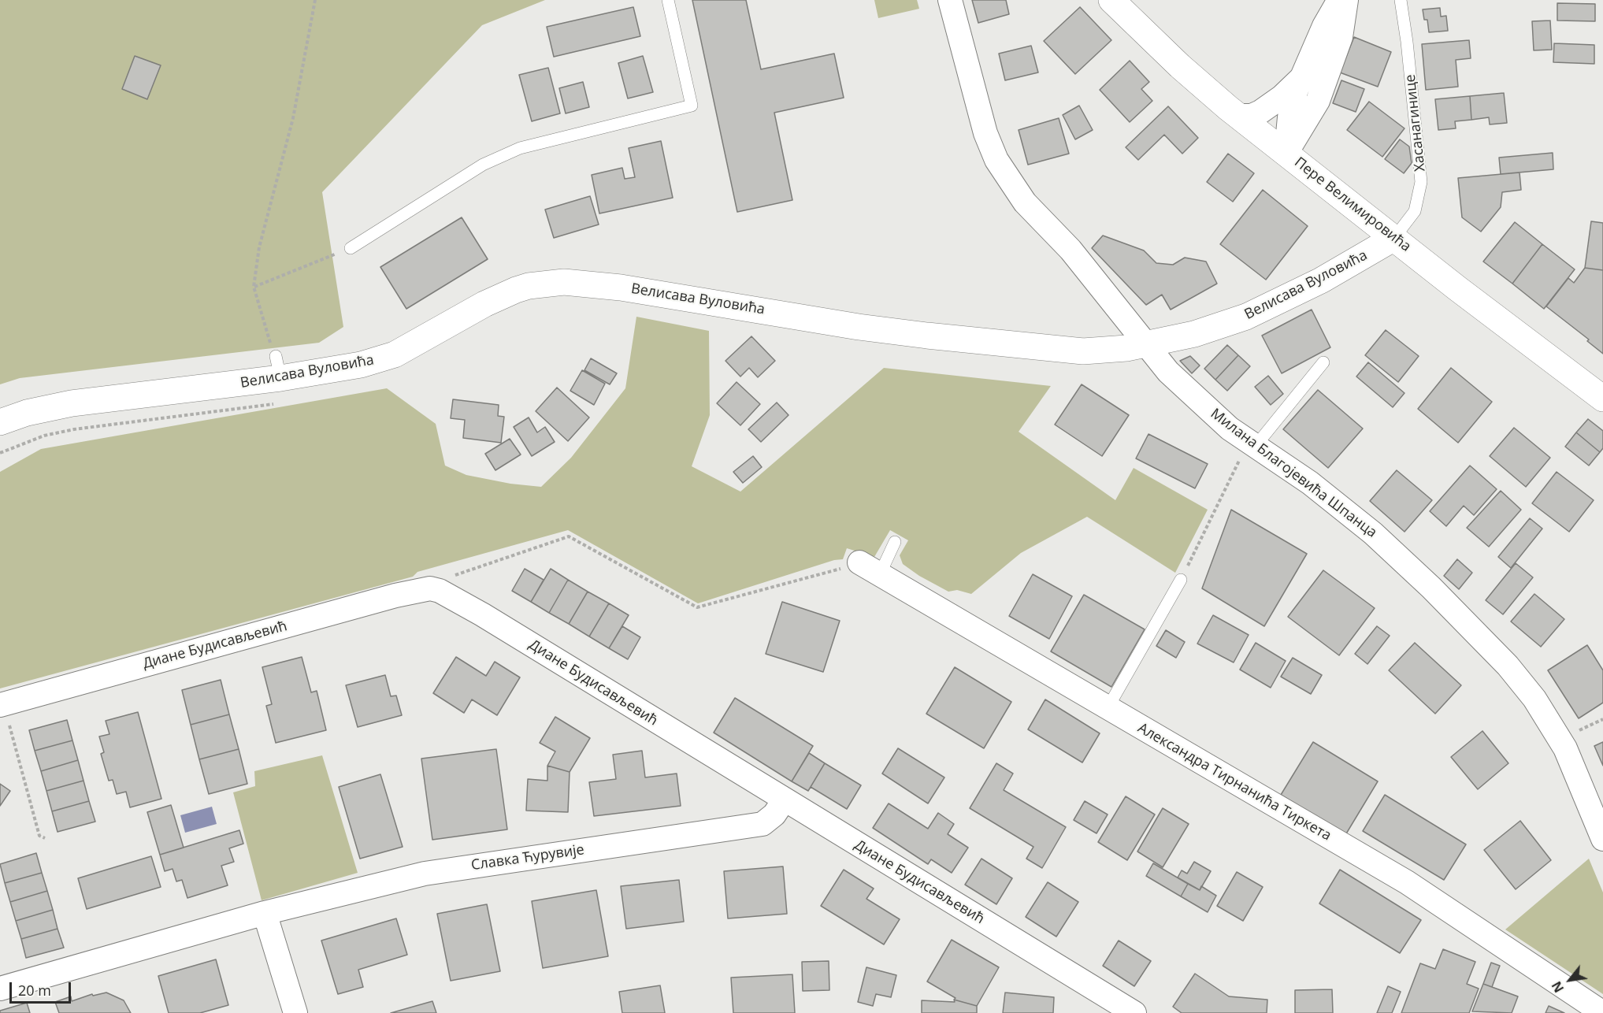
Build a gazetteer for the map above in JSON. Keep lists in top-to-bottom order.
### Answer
{
  "streets": {
    "street": [
      "Пере Велимировића",
      "Велисава Вуловића",
      "Милана Благојевића Шпанца",
      "Диане Будисављевић",
      "Александра Тирнанића Тиркета",
      "Славка Ћурувије"
    ],
    "lane": ["Хасанагинице"]
  },
  "crossings": [
    ["Хасанагинице", "Пере Велимировића"],
    ["Хасанагинице", "Велисава Вуловића"],
    ["Пере Велимировића", "Велисава Вуловића"],
    ["Велисава Вуловића", "Милана Благојевића Шпанца"],
    ["Диане Будисављевић", "Славка Ћурувије"]
  ],
  "scale_bar": "20 m",
  "north": "bottom left"
}
